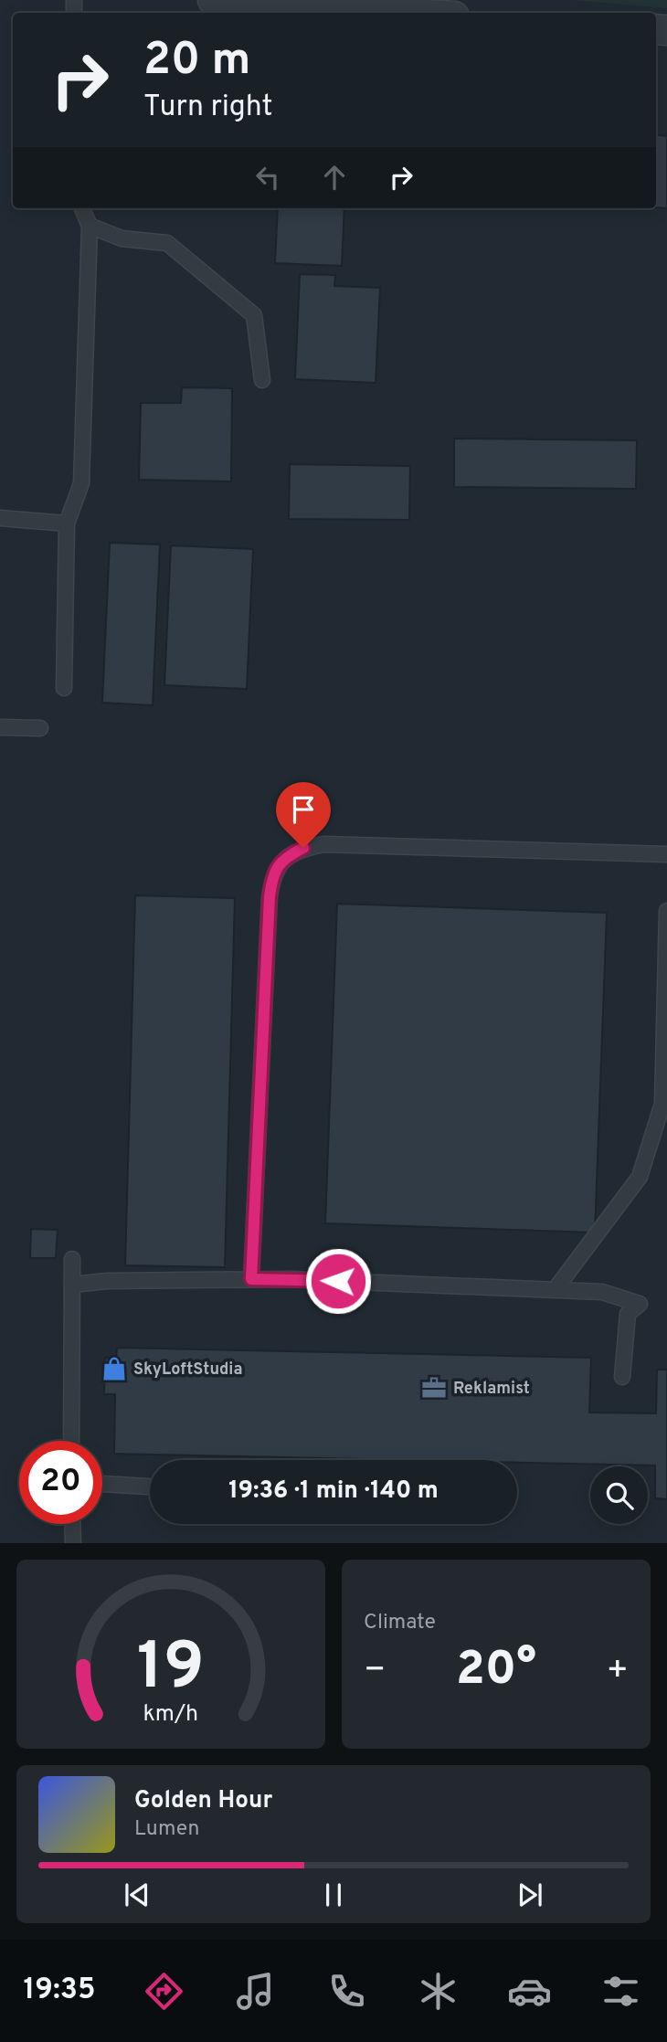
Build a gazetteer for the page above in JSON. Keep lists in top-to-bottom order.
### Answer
{
  "places": {
    "shop": ["SkyLoftStudia"],
    "office": ["Reklamist"]
  },
  "page": {
    "turn": ["20 m", "Turn right"],
    "limit": "20",
    "trip": "19:36 · 1 min · 140 m",
    "tile": "Climate",
    "heat": ["−", "20°", "+"],
    "song": ["Golden Hour", "Lumen"],
    "tabs": "19:35",
    "gauge": ["19", "km/h"]
  }
}
